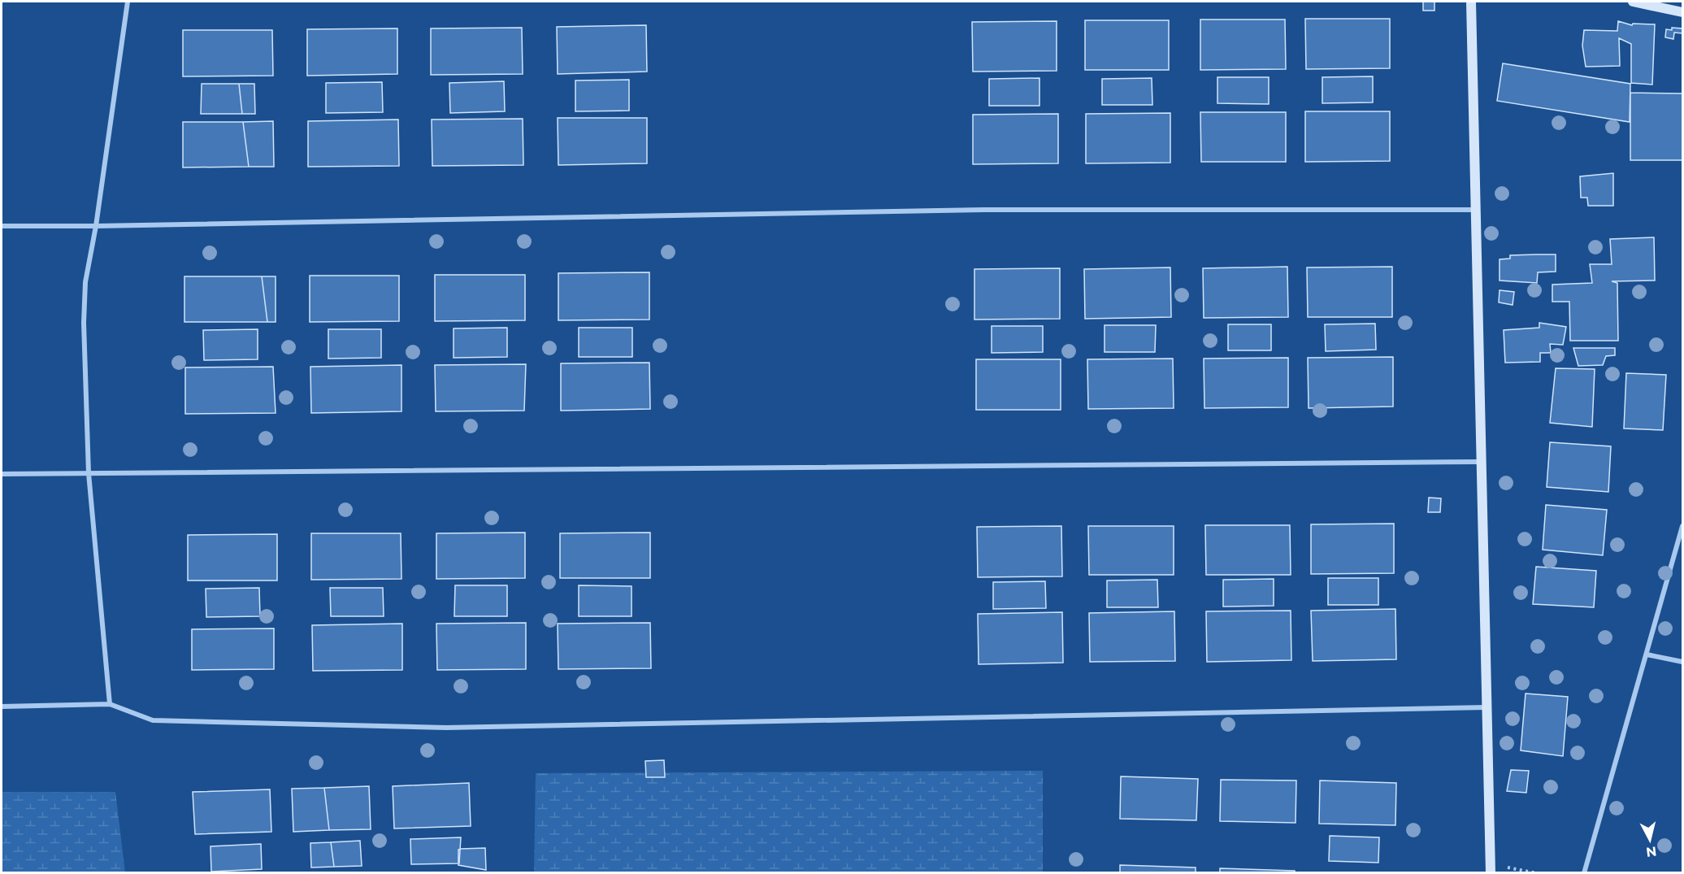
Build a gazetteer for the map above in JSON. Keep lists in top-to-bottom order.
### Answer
{
  "north": "bottom"
}
